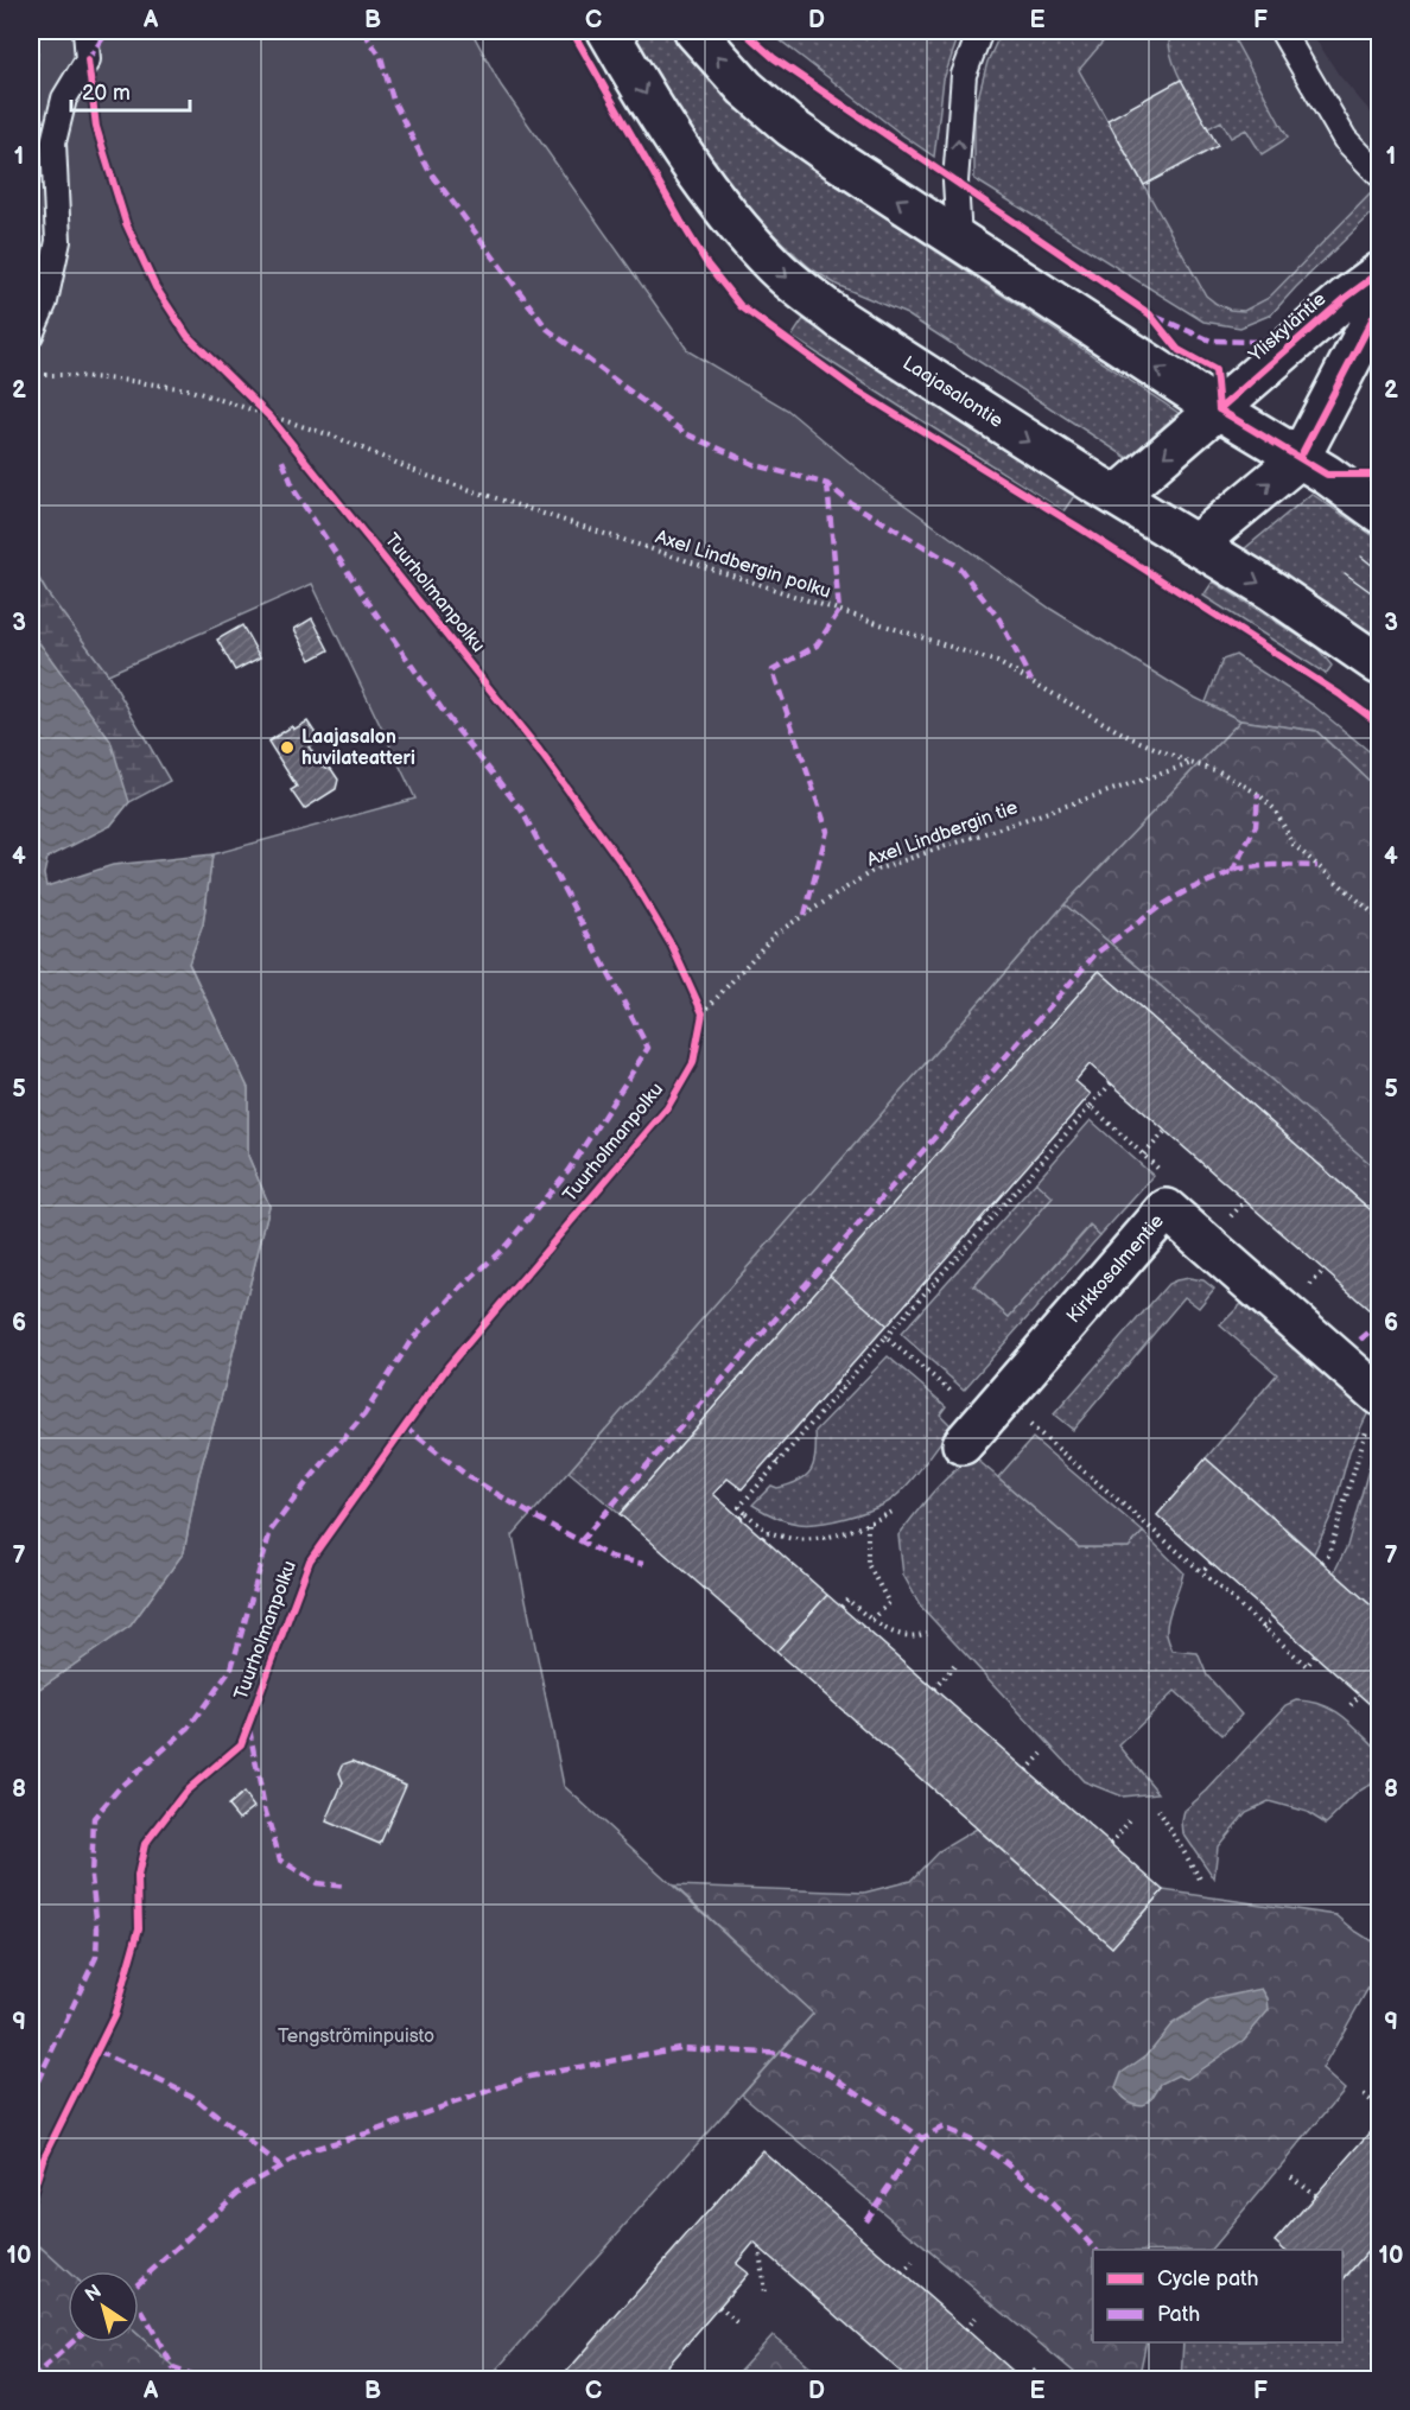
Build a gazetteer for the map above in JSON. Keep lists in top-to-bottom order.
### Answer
{
  "streets": {
    "main road": ["Yliskyläntie", "Laajasalontie", "Kirkkosalmentie"],
    "path": ["Axel Lindbergin polku", "Axel Lindbergin tie"],
    "cycle path": ["Tuurholmanpolku"]
  },
  "crossings": [
    ["Yliskyläntie", "Laajasalontie"],
    ["Axel Lindbergin polku", "Axel Lindbergin tie"]
  ],
  "parks": ["Tengströminpuisto"],
  "places": ["Laajasalon huvilateatteri"],
  "legend": ["Cycle path", "Path"],
  "scale_bar": "20 m",
  "north": "top left",
  "grid": {
    "columns": [
      "A",
      "B",
      "C",
      "D",
      "E",
      "F"
    ],
    "rows": [
      "1",
      "2",
      "3",
      "4",
      "5",
      "6",
      "7",
      "8",
      "9",
      "10"
    ]
  }
}
